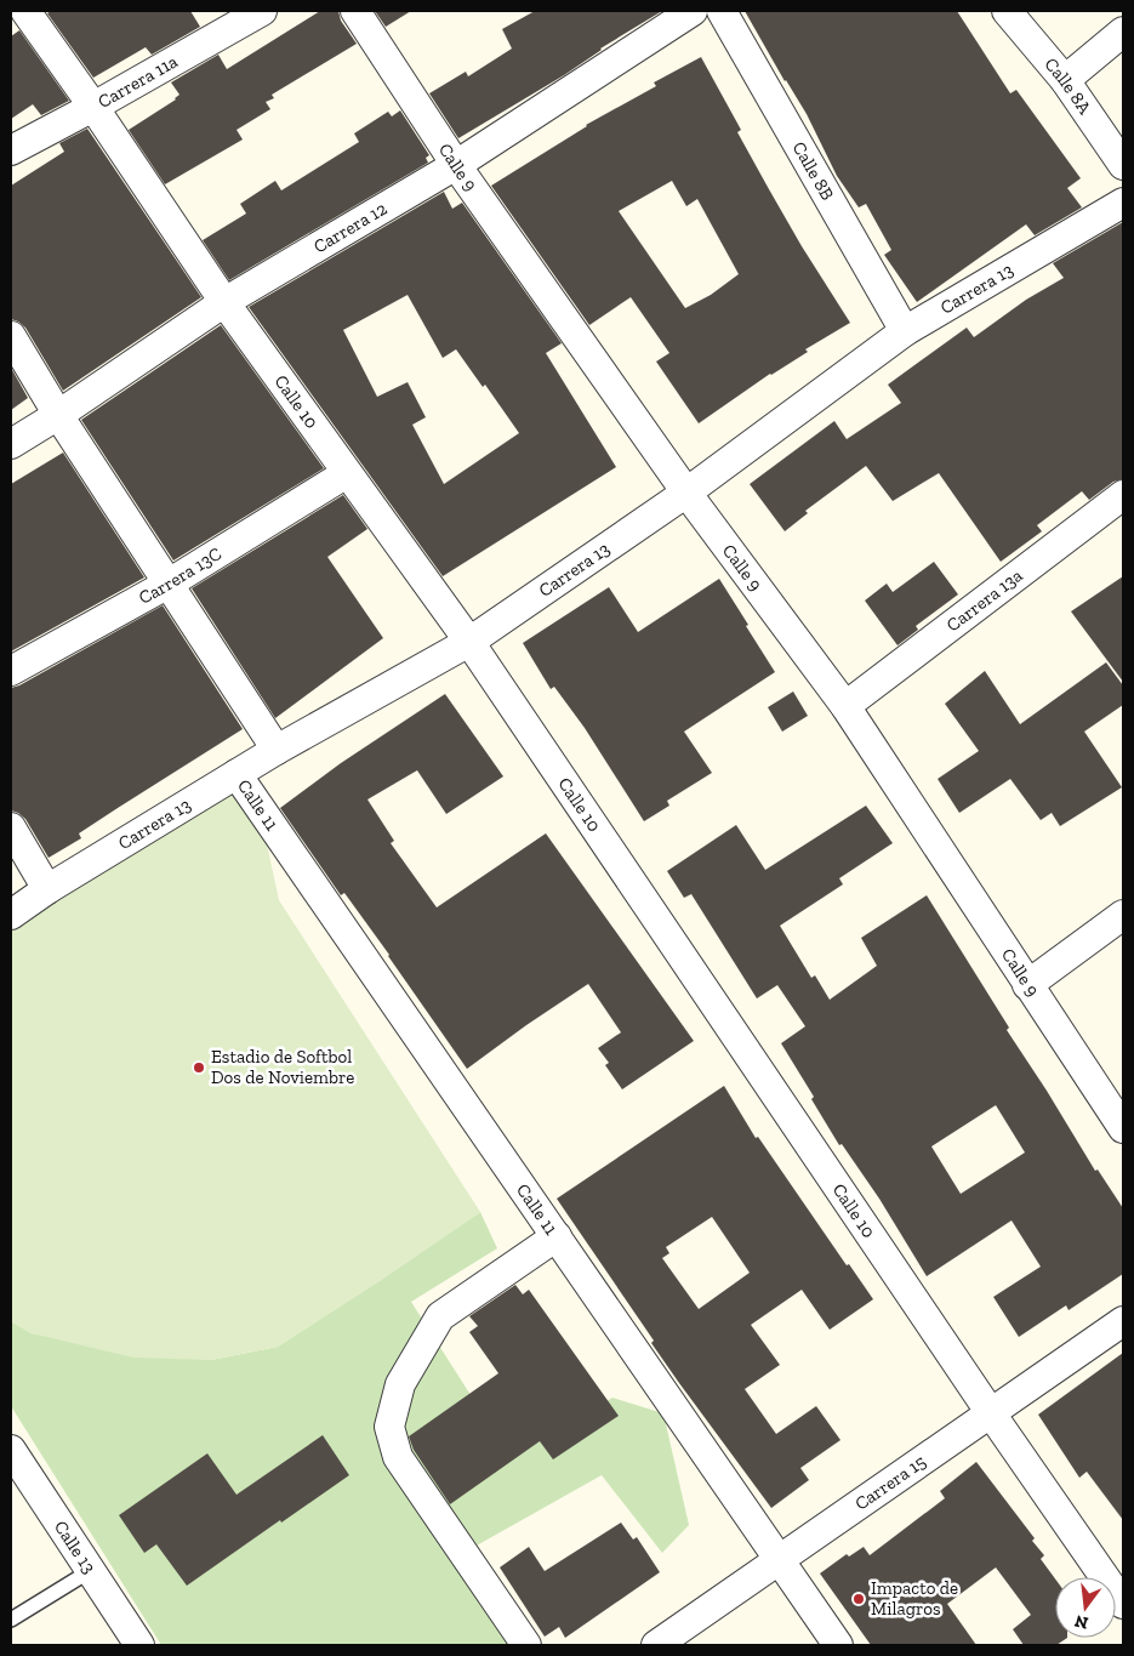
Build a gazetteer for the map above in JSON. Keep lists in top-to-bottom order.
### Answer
{
  "streets": {
    "street": [
      "Carrera 11a",
      "Calle 8A",
      "Calle 9",
      "Calle 8B",
      "Carrera 12",
      "Carrera 13",
      "Calle 10",
      "Carrera 13C",
      "Carrera 13a",
      "Calle 11",
      "Carrera 15",
      "Calle 13"
    ]
  },
  "crossings": [
    ["Carrera 11a", "Calle 10"],
    ["Calle 9", "Carrera 12"],
    ["Calle 9", "Carrera 13"],
    ["Calle 9", "Carrera 13a"],
    ["Calle 8B", "Carrera 13"],
    ["Carrera 12", "Calle 10"],
    ["Carrera 13", "Calle 10"],
    ["Carrera 13", "Calle 11"],
    ["Calle 10", "Carrera 13C"],
    ["Calle 10", "Carrera 15"],
    ["Calle 11", "Carrera 15"]
  ],
  "places": ["Estadio de Softbol Dos de Noviembre", "Impacto de Milagros"],
  "north": "bottom"
}
